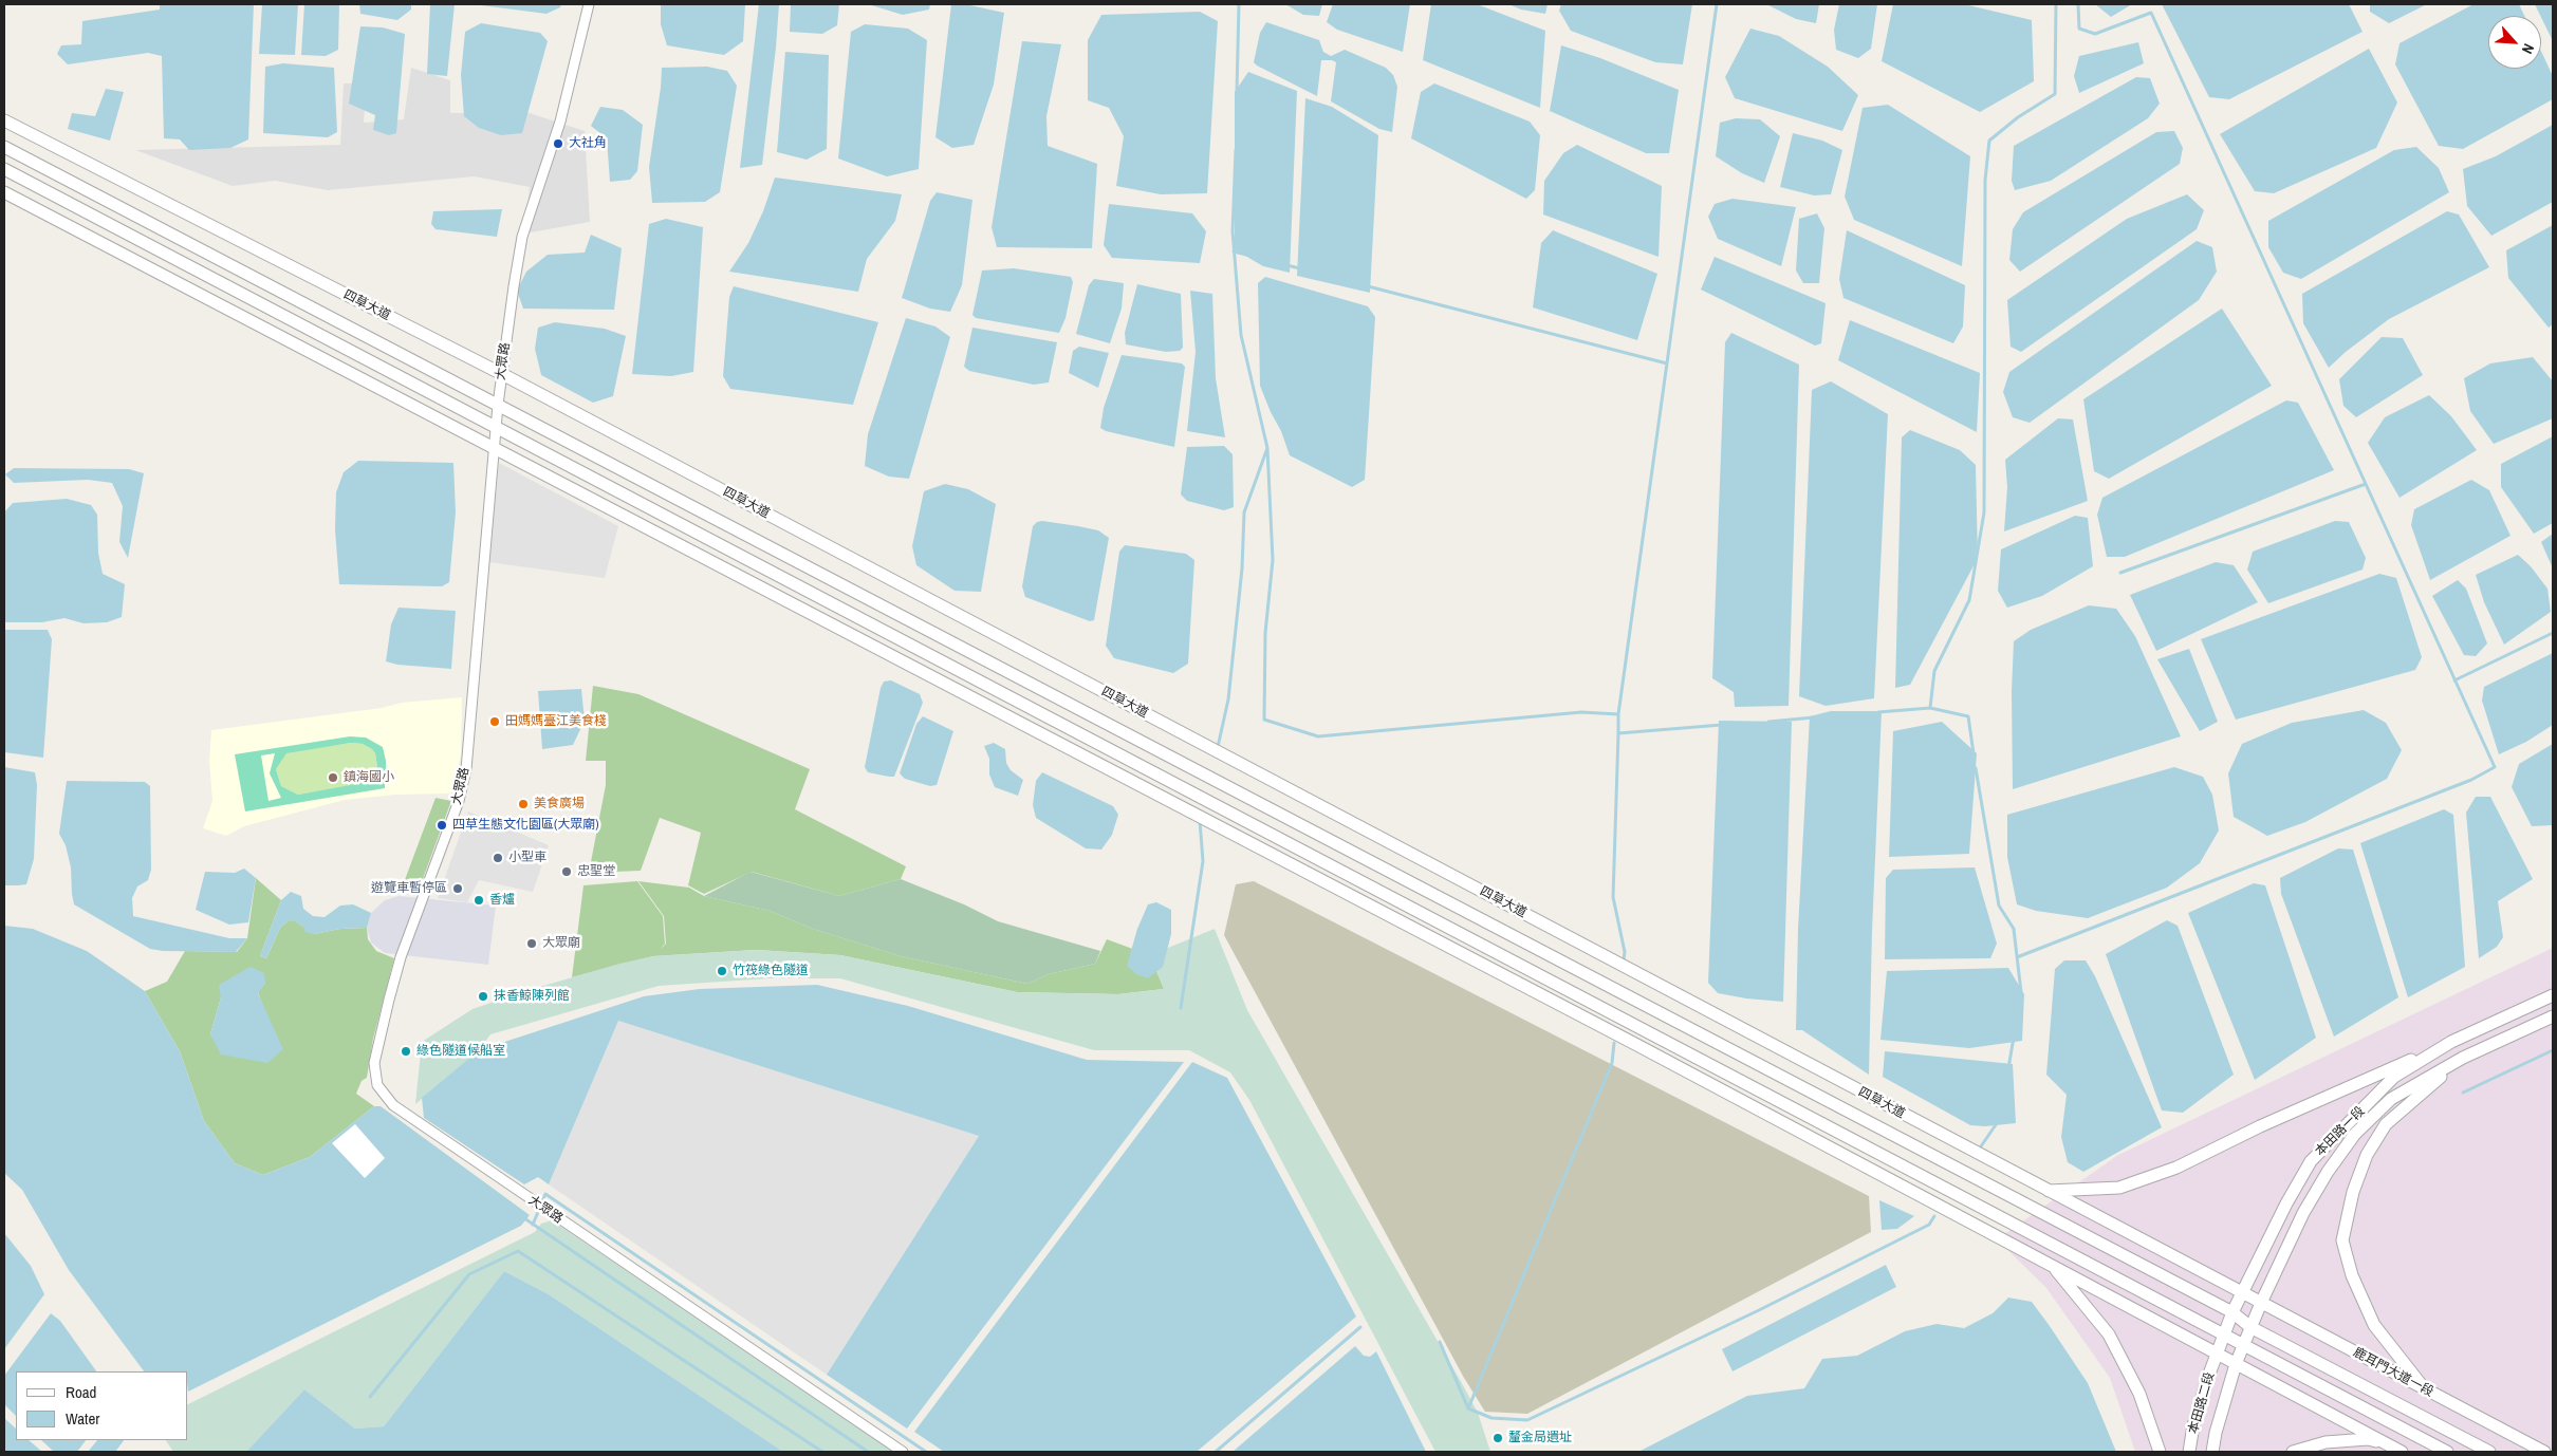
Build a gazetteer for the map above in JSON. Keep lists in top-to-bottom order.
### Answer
{
  "streets": {
    "street": [
      "四草大道",
      "大眾路",
      "本田路一段",
      "鹿耳門大道一段",
      "本田路二段"
    ]
  },
  "crossings": [
    ["四草大道", "大眾路"],
    ["四草大道", "本田路一段"],
    ["四草大道", "鹿耳門大道一段"],
    ["本田路一段", "鹿耳門大道一段"],
    ["本田路一段", "本田路二段"]
  ],
  "places": [
    "大社角",
    "田媽媽臺江美食棧",
    "鎮海國小",
    "美食廣場",
    "四草生態文化園區(大眾廟)",
    "小型車",
    "忠聖堂",
    "遊覽車暫停區",
    "香爐",
    "大眾廟",
    "竹筏綠色隧道",
    "抹香鯨陳列館",
    "綠色隧道候船室",
    "釐金局遺址"
  ],
  "legend": ["Road", "Water"],
  "north": "bottom right"
}
